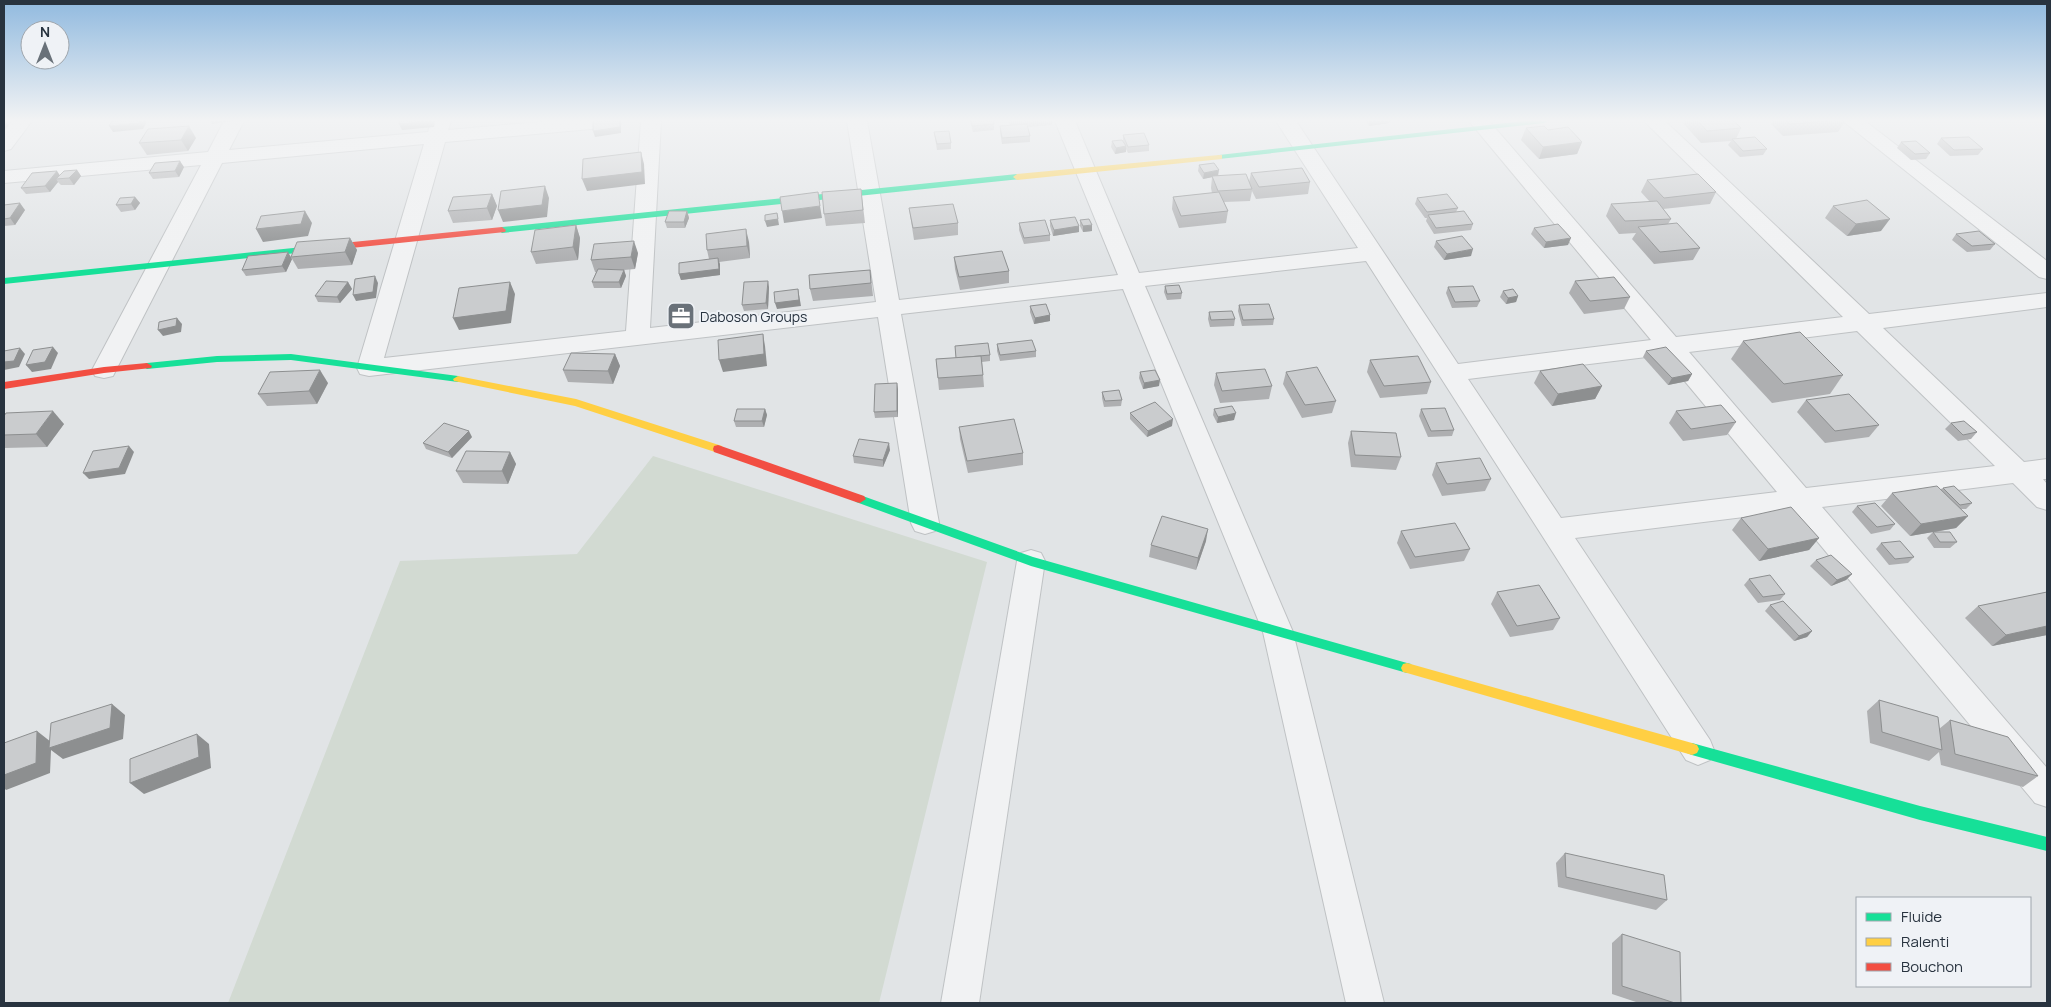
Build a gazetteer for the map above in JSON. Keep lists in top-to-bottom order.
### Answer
{
  "places": {
    "office": ["Daboson Groups"]
  },
  "legend": ["Fluide", "Ralenti", "Bouchon"],
  "north": "top"
}
